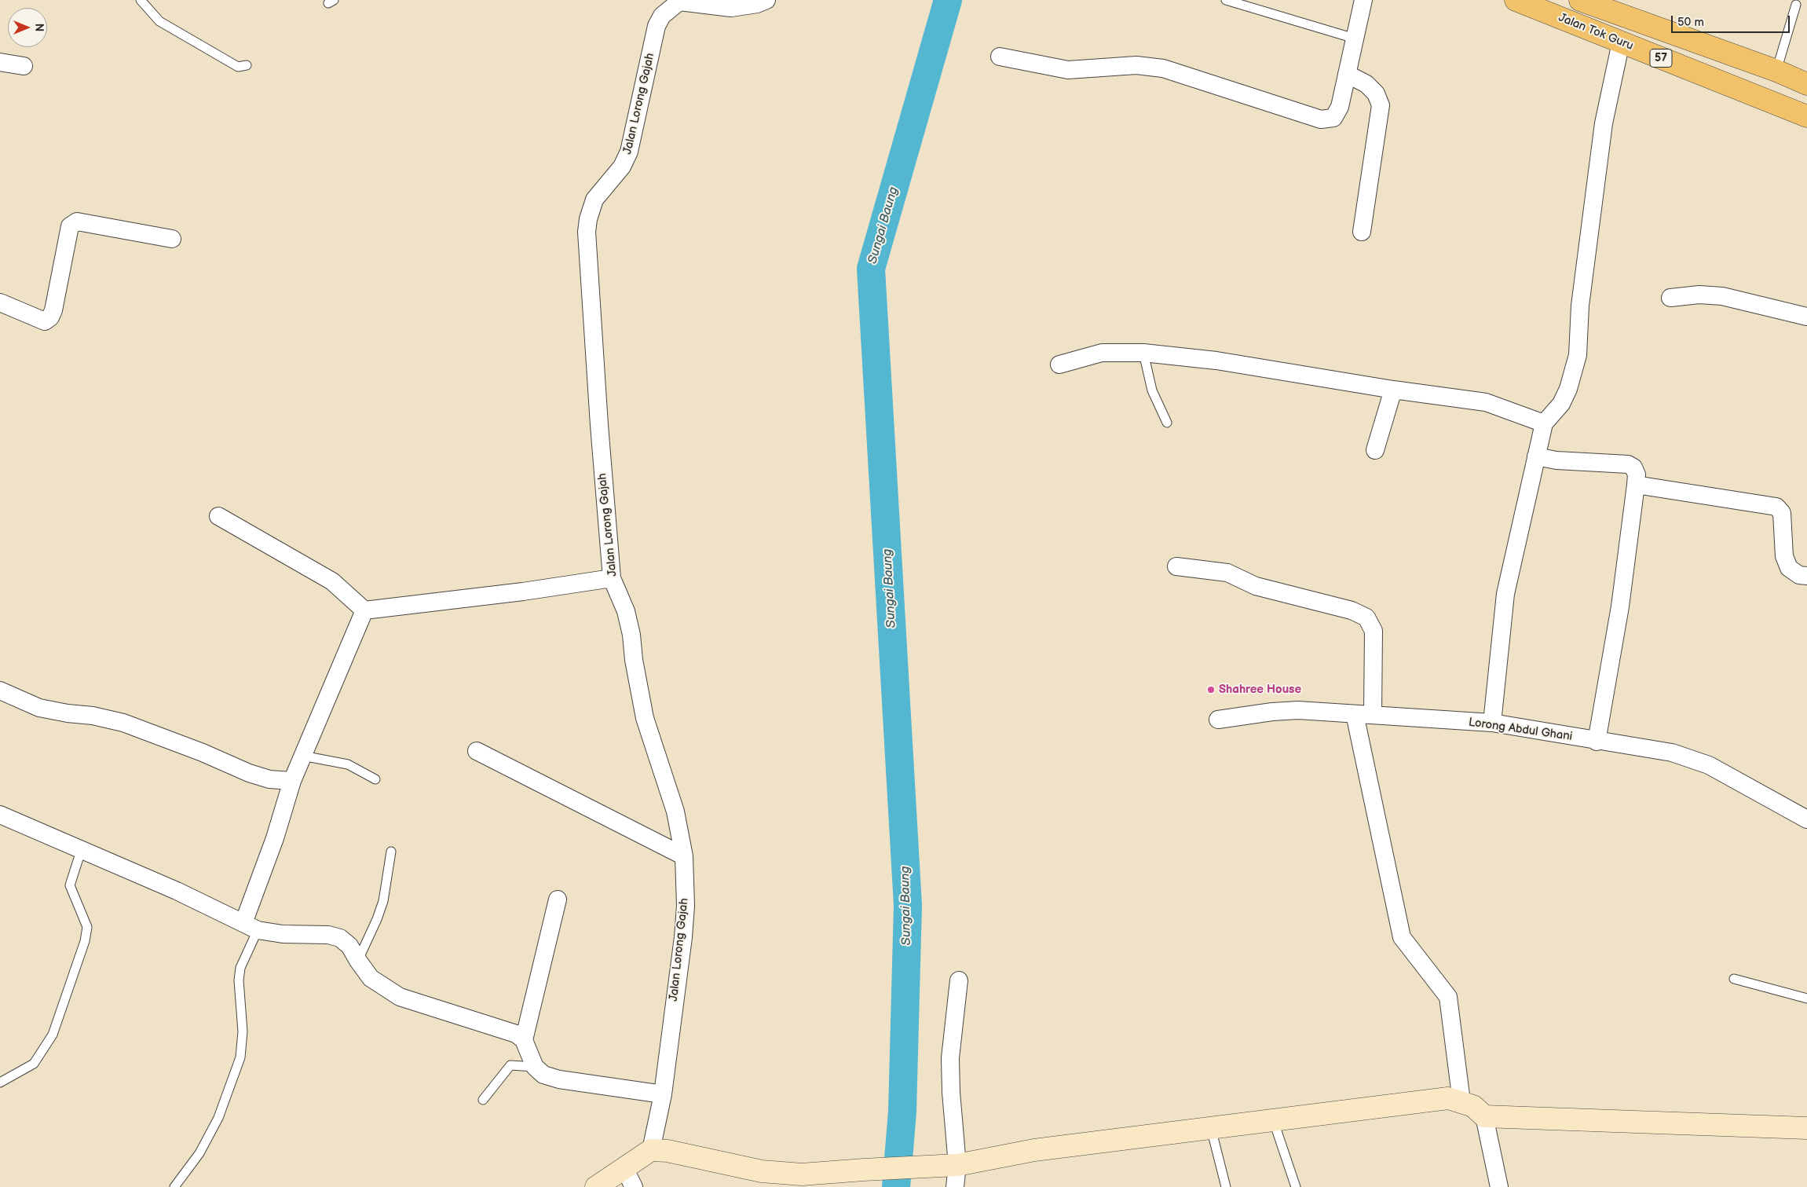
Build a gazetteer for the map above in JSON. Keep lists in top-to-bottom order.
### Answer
{
  "streets": {
    "main road": ["Jalan Tok Guru", "57"],
    "street": ["Jalan Lorong Gajah", "Lorong Abdul Ghani"]
  },
  "water": ["Sungai Baung"],
  "places": ["Shahree House"],
  "scale_bar": "50 m",
  "north": "right"
}
